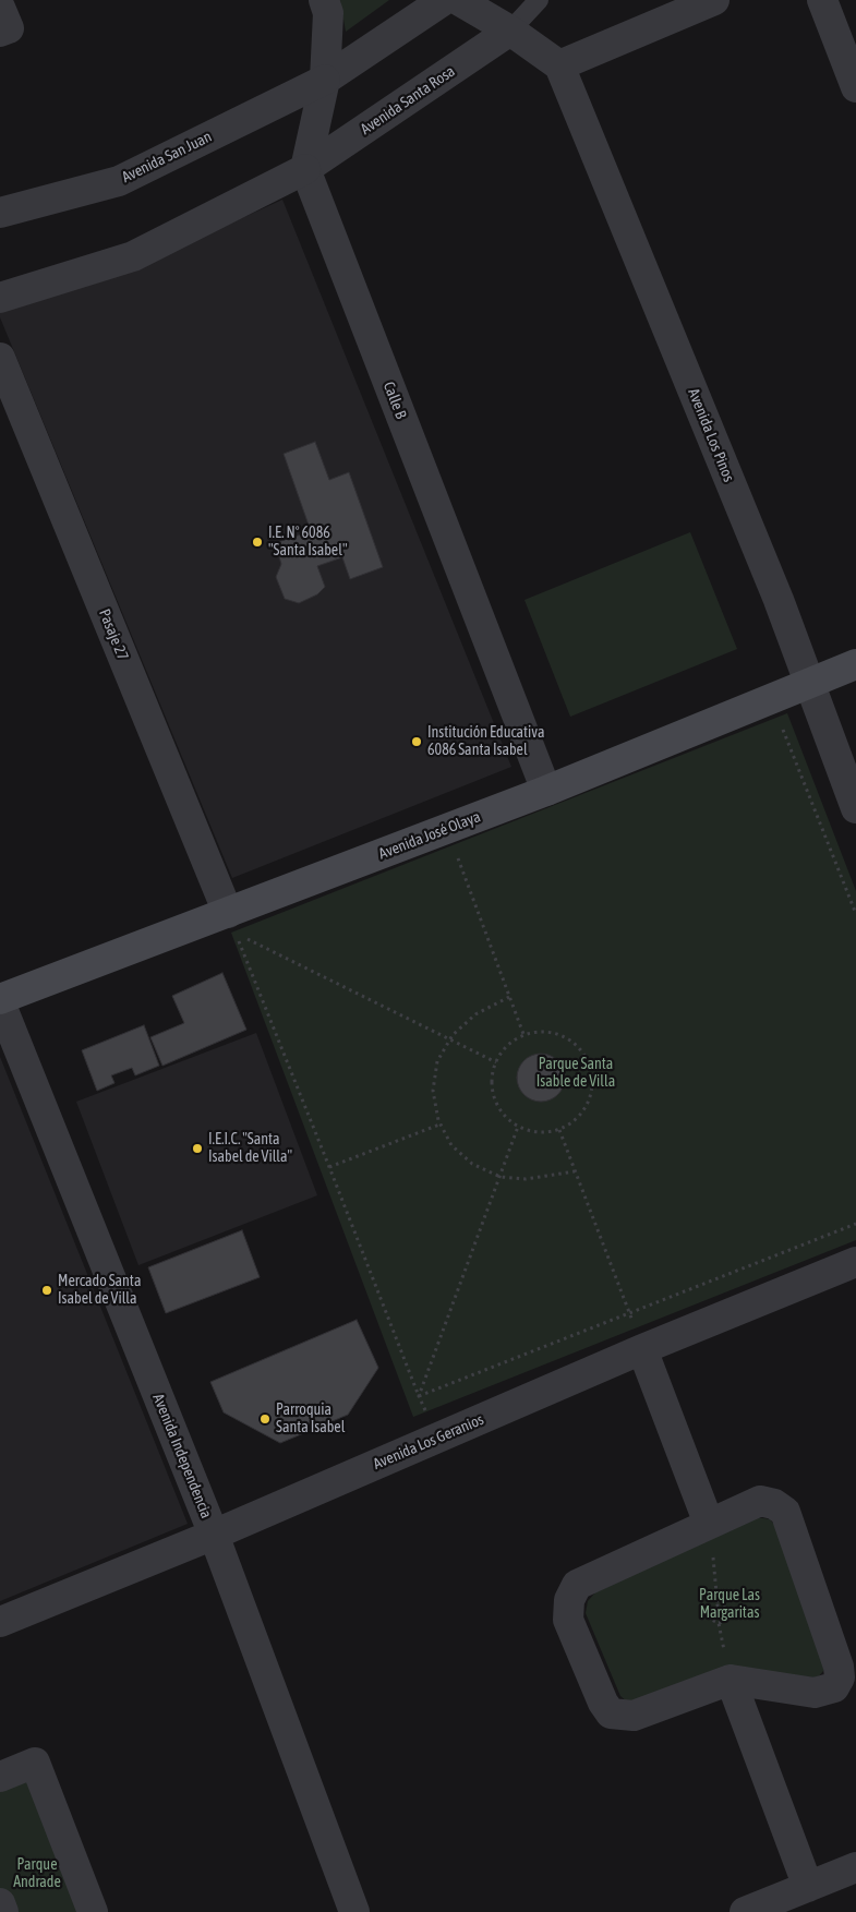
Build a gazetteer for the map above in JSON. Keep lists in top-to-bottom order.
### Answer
{
  "streets": {
    "main road": ["Avenida José Olaya"],
    "street": [
      "Avenida Santa Rosa",
      "Avenida San Juan",
      "Calle B",
      "Avenida Los Pinos",
      "Pasaje 27",
      "Avenida Los Geranios",
      "Avenida Independencia"
    ]
  },
  "crossings": [
    ["Avenida Santa Rosa", "Calle B"],
    ["Calle B", "Avenida José Olaya"],
    ["Avenida Los Pinos", "Avenida José Olaya"],
    ["Pasaje 27", "Avenida José Olaya"],
    ["Avenida Los Geranios", "Avenida Independencia"]
  ],
  "parks": ["Parque Santa Isable de Villa", "Parque Las Margaritas", "Parque Andrade"],
  "places": [
    "I.E. N° 6086 \"Santa Isabel\"",
    "Institución Educativa 6086 Santa Isabel",
    "I.E.I.C. \"Santa Isabel de Villa\"",
    "Mercado Santa Isabel de Villa",
    "Parroquia Santa Isabel"
  ]
}
